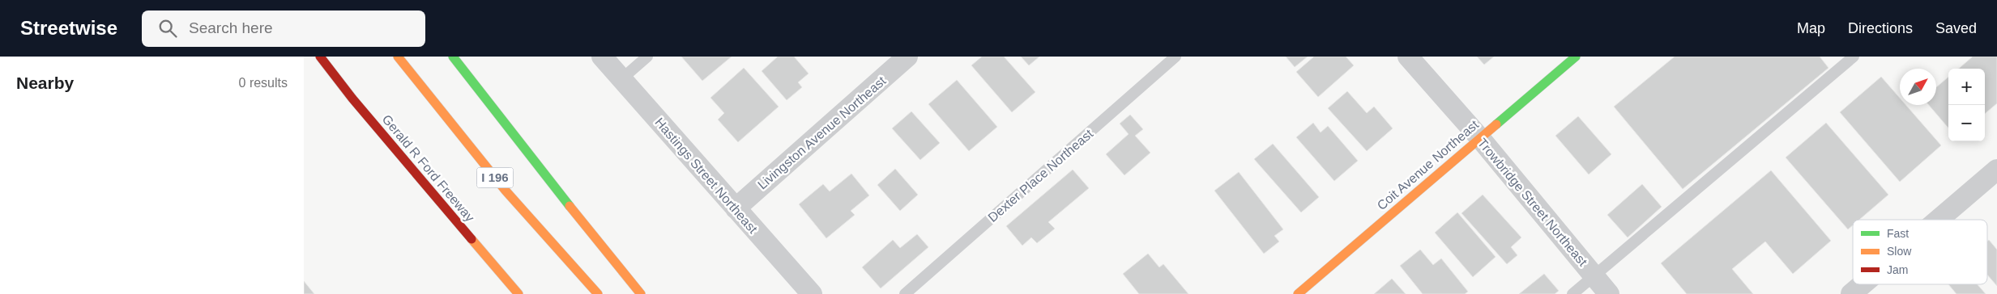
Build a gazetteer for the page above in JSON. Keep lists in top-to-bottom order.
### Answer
{
  "streets": {
    "main road": ["Coit Avenue Northeast", "Gerald R Ford Freeway", "I 196"],
    "street": ["Livingston Avenue Northeast", "Hastings Street Northeast", "Trowbridge Street Northeast"],
    "lane": ["Dexter Place Northeast"]
  },
  "crossings": [
    ["Livingston Avenue Northeast", "Hastings Street Northeast"],
    ["Coit Avenue Northeast", "Trowbridge Street Northeast"]
  ],
  "legend": ["Fast", "Slow", "Jam"],
  "north": "top right",
  "page": {
    "header": "Streetwise",
    "search": "Search here",
    "nav": ["Map", "Directions", "Saved"],
    "heading": ["Nearby", "0 results"],
    "map_buttons": ["+", "−"]
  }
}
